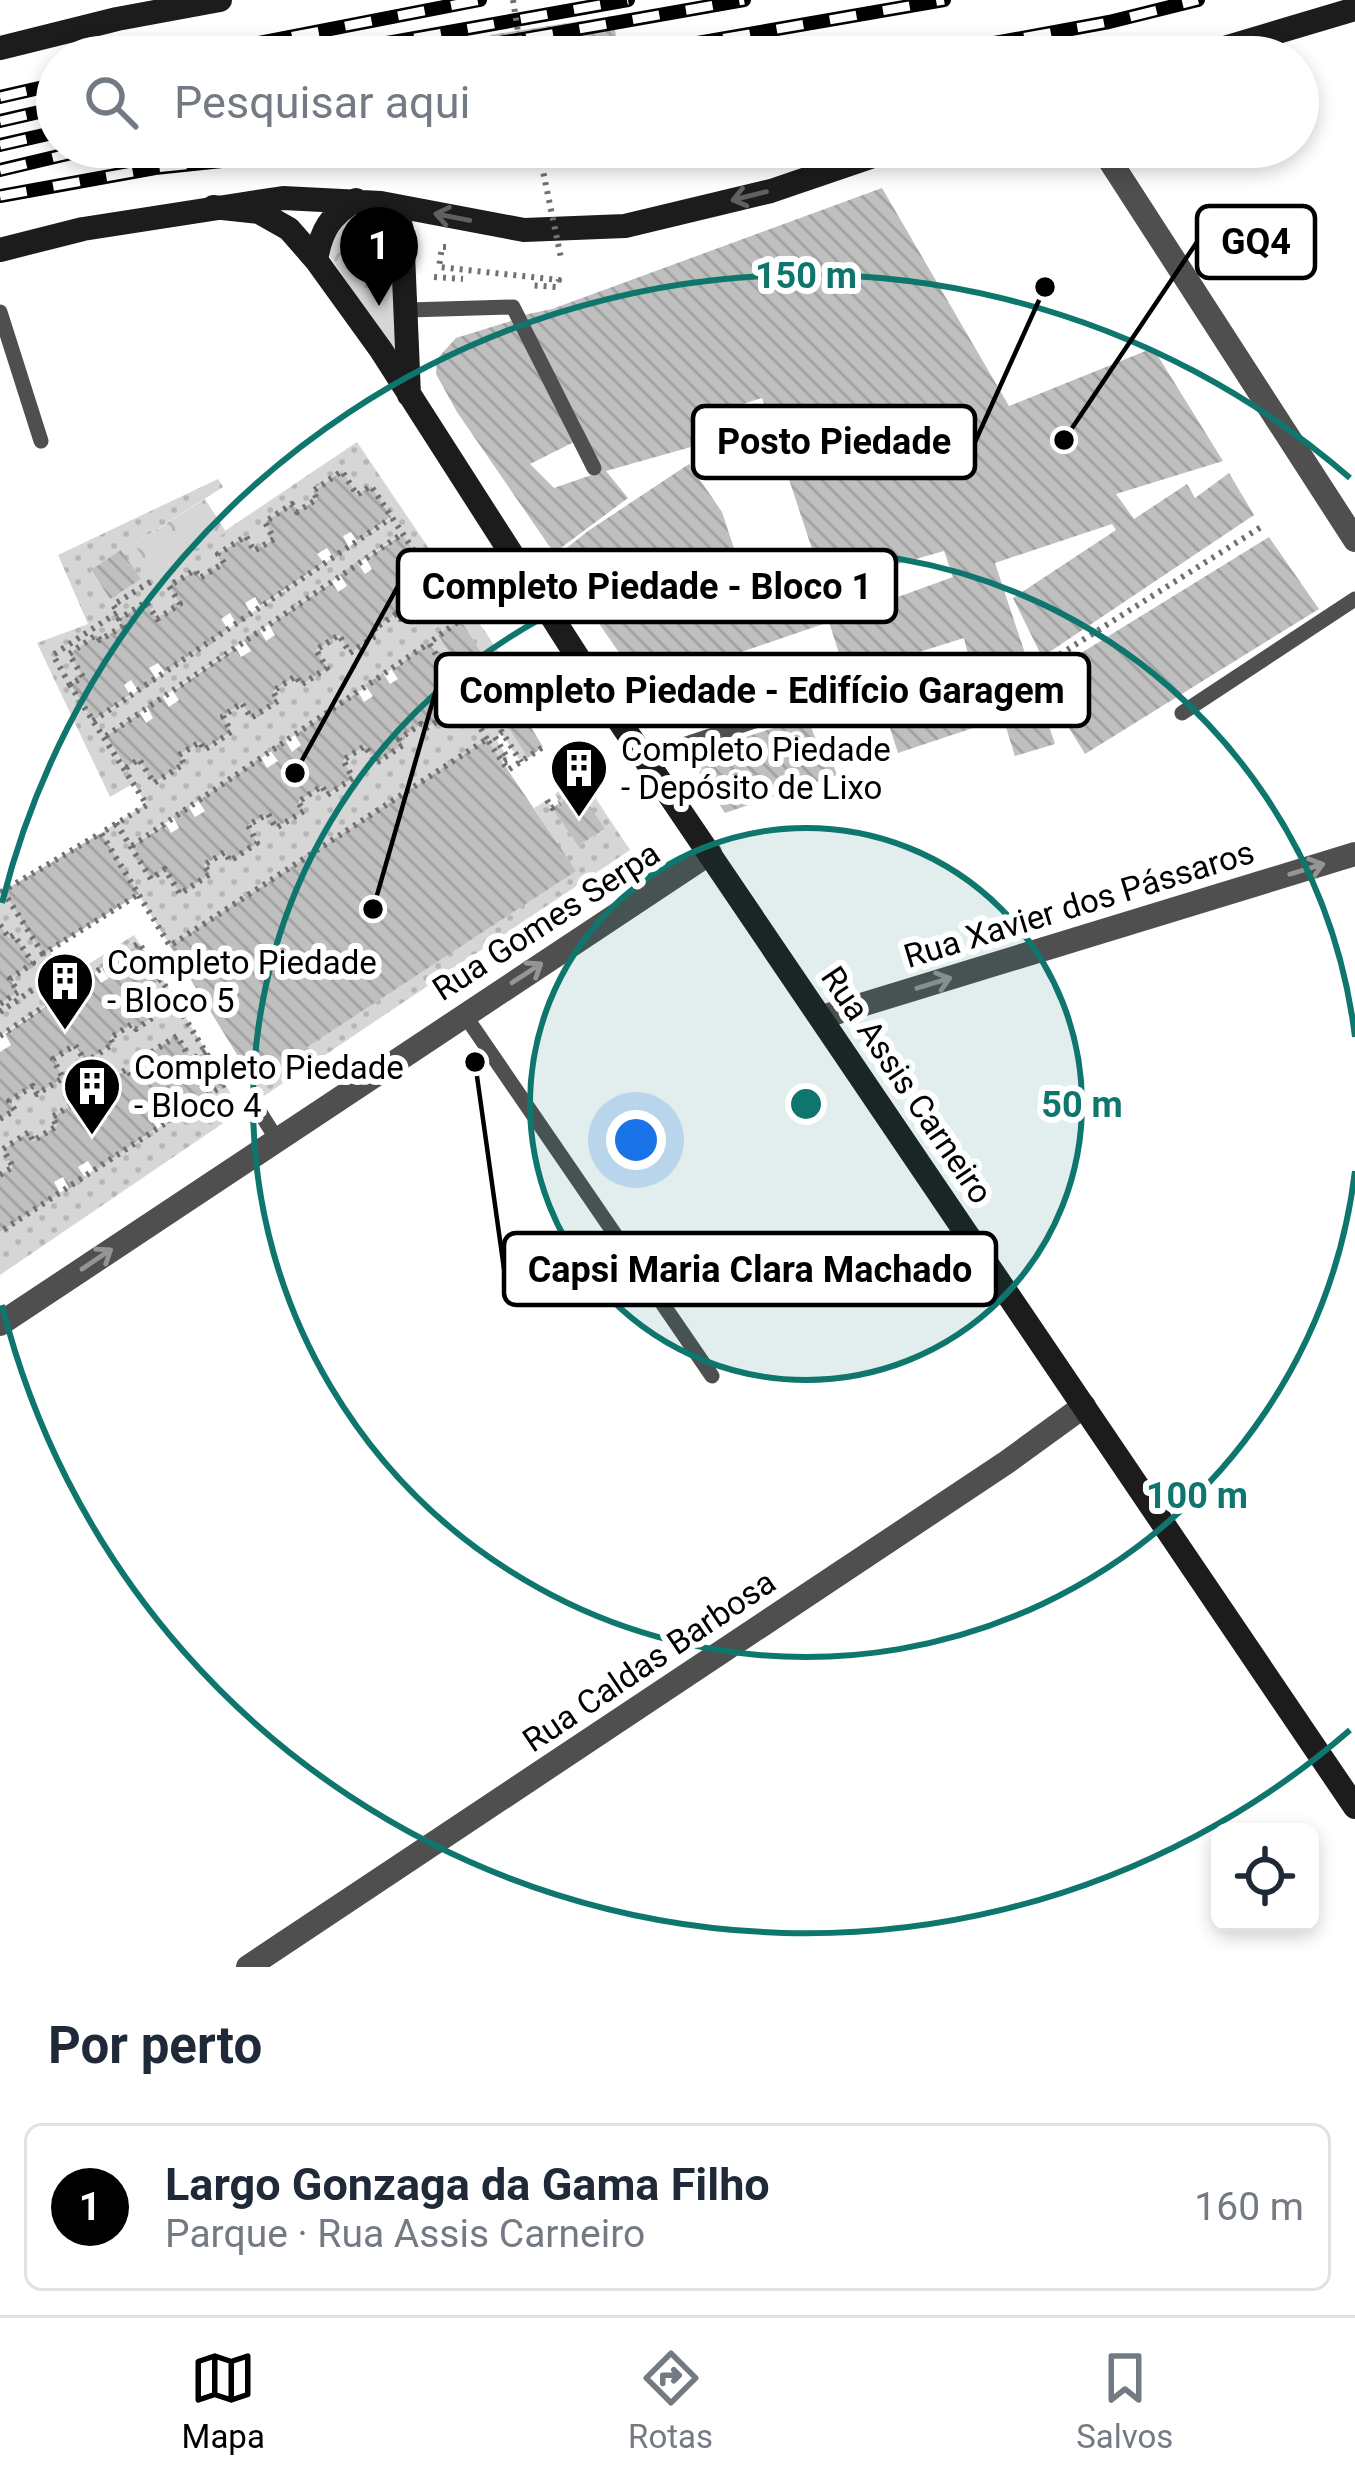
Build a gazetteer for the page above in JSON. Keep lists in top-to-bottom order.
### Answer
{
  "streets": {
    "street": [
      "Rua Xavier dos Pássaros",
      "Rua Gomes Serpa",
      "Rua Assis Carneiro",
      "Rua Caldas Barbosa"
    ]
  },
  "crossings": [
    ["Rua Xavier dos Pássaros", "Rua Assis Carneiro"],
    ["Rua Gomes Serpa", "Rua Assis Carneiro"],
    ["Rua Assis Carneiro", "Rua Caldas Barbosa"]
  ],
  "one_way": ["Rua Xavier dos Pássaros", "Rua Gomes Serpa"],
  "places": {
    "other": [
      "Posto Piedade",
      "GQ4",
      "Completo Piedade - Bloco 1",
      "Completo Piedade - Edifício Garagem",
      "Capsi Maria Clara Machado"
    ],
    "building": ["Completo Piedade - Depósito de Lixo", "Completo Piedade - Bloco 5", "Completo Piedade - Bloco 4"]
  },
  "page": {
    "search": "Pesquisar aqui",
    "pins": "1",
    "heading": "Por perto",
    "list": [
      {
        "mark": "1",
        "name": "Largo Gonzaga da Gama Filho",
        "note": "Parque · Rua Assis Carneiro",
        "value": "160 m"
      }
    ],
    "nav": ["Mapa", "Rotas", "Salvos"]
  },
  "rings": ["150 m", "50 m", "100 m"]
}
